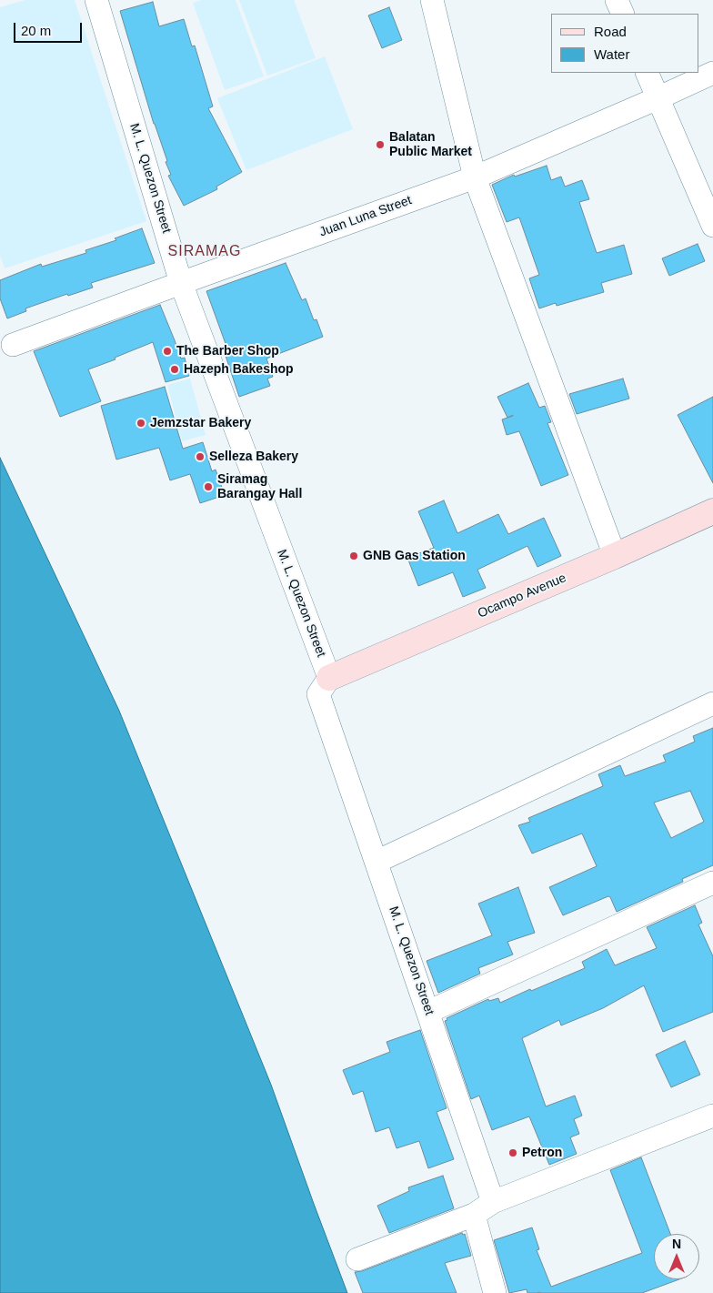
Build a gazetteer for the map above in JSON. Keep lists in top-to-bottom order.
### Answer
{
  "streets": {
    "main road": ["Ocampo Avenue"],
    "street": ["M. L. Quezon Street", "Juan Luna Street"]
  },
  "crossings": [
    ["M. L. Quezon Street", "Juan Luna Street"],
    ["M. L. Quezon Street", "Ocampo Avenue"]
  ],
  "districts": ["SIRAMAG"],
  "places": [
    "Balatan Public Market",
    "The Barber Shop",
    "Hazeph Bakeshop",
    "Jemzstar Bakery",
    "Selleza Bakery",
    "Siramag Barangay Hall",
    "GNB Gas Station",
    "Petron"
  ],
  "legend": ["Road", "Water"],
  "scale_bar": "20 m",
  "north": "top"
}
